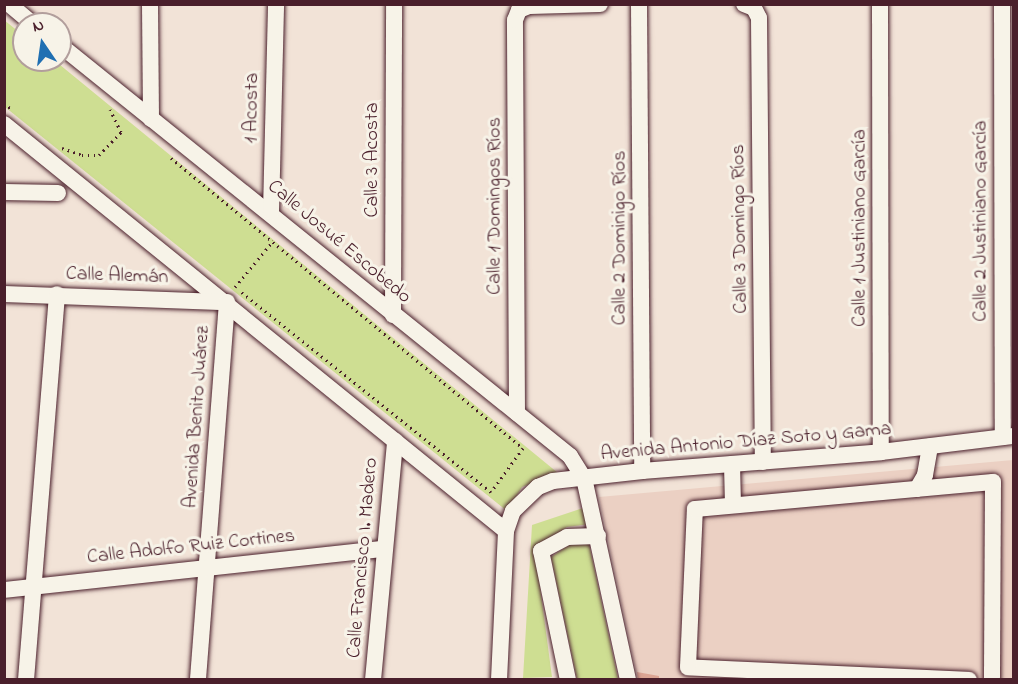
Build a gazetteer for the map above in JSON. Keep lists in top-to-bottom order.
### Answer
{
  "streets": {
    "street": [
      "1 Acosta",
      "Calle 3 Acosta",
      "Calle 1 Domingos Ríos",
      "Calle 2 Justiniano García",
      "Calle 1 Justiniano García",
      "Calle 3 Domingo Ríos",
      "Calle 2 Dominigo Ríos",
      "Calle Josué Escobedo",
      "Calle Alemán",
      "Avenida Benito Juárez",
      "Avenida Antonio Díaz Soto y Gama",
      "Calle Adolfo Ruiz Cortines",
      "Calle Francisco I. Madero"
    ]
  },
  "crossings": [
    ["1 Acosta", "Calle Josué Escobedo"],
    ["Calle 3 Acosta", "Calle Josué Escobedo"],
    ["Calle 1 Domingos Ríos", "Calle Josué Escobedo"],
    ["Calle 2 Justiniano García", "Avenida Antonio Díaz Soto y Gama"],
    ["Calle 1 Justiniano García", "Avenida Antonio Díaz Soto y Gama"],
    ["Calle 3 Domingo Ríos", "Avenida Antonio Díaz Soto y Gama"],
    ["Calle 2 Dominigo Ríos", "Avenida Antonio Díaz Soto y Gama"],
    ["Calle Josué Escobedo", "Avenida Antonio Díaz Soto y Gama"],
    ["Calle Alemán", "Avenida Benito Juárez"],
    ["Avenida Benito Juárez", "Calle Adolfo Ruiz Cortines"],
    ["Calle Adolfo Ruiz Cortines", "Calle Francisco I. Madero"]
  ],
  "north": "top"
}
